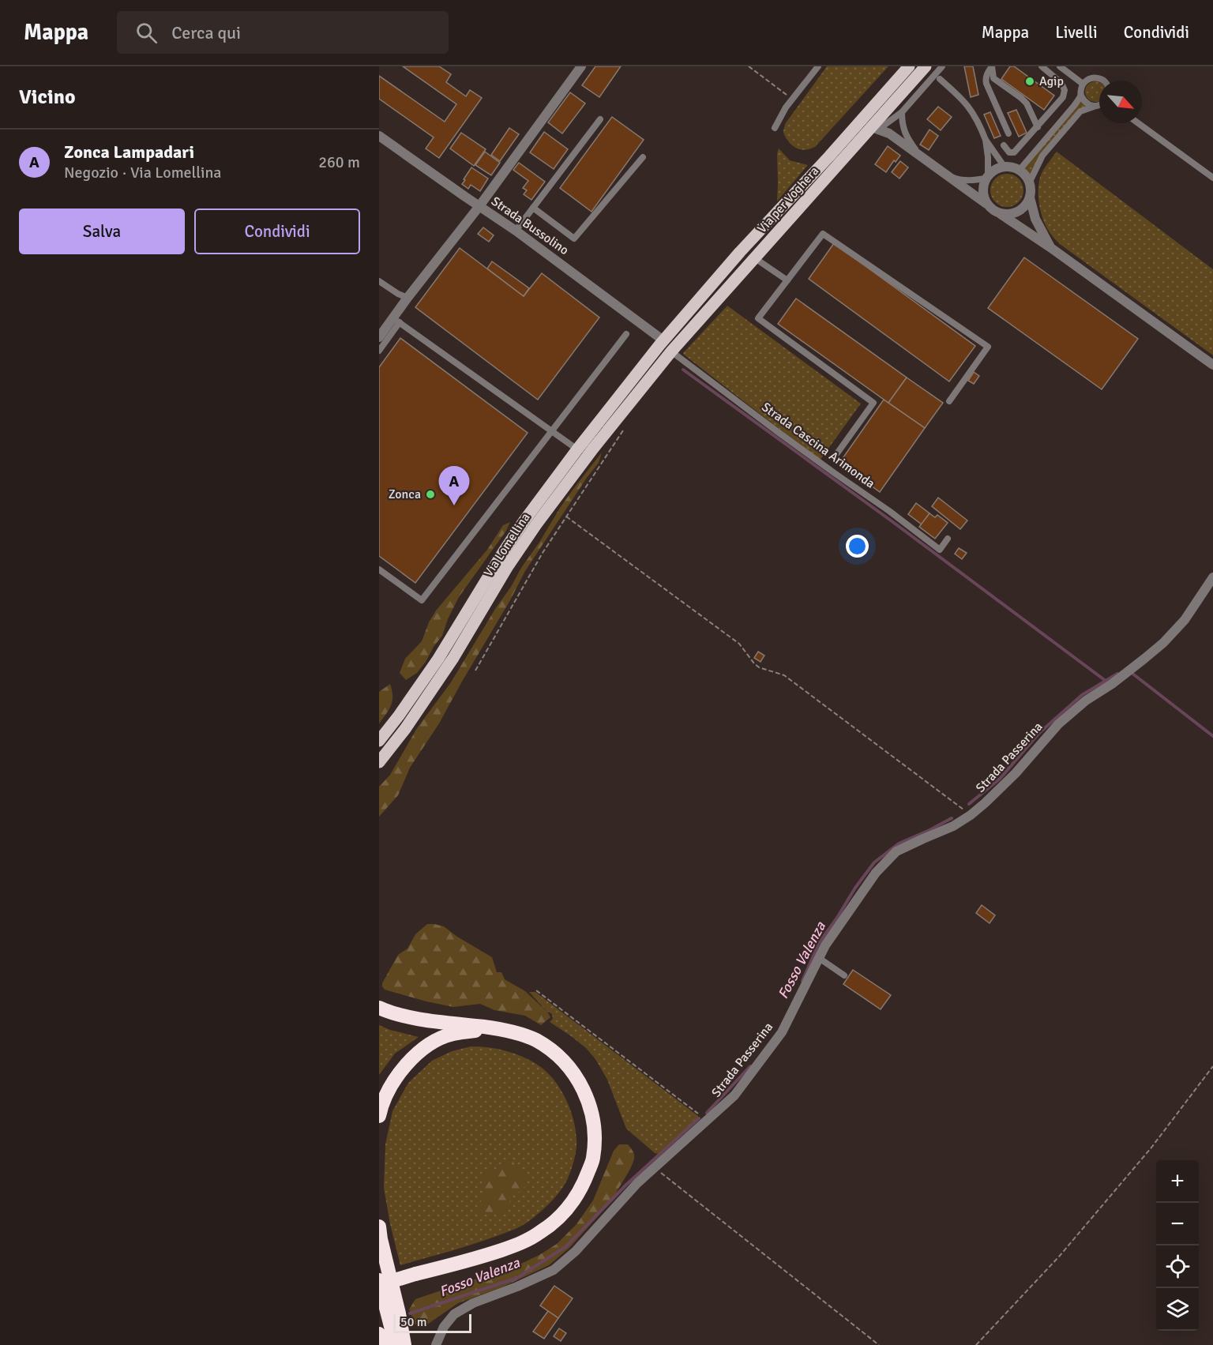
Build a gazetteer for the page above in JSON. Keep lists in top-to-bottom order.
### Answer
{
  "streets": {
    "main road": ["Via per Voghera", "Via Lomellina"],
    "street": ["Strada Bussolino", "Strada Passerina"],
    "lane": ["Strada Cascina Arimonda"]
  },
  "crossings": [
    ["Via per Voghera", "Strada Bussolino"],
    ["Via per Voghera", "Strada Cascina Arimonda"],
    ["Via per Voghera", "Via Lomellina"],
    ["Strada Bussolino", "Via Lomellina"],
    ["Strada Cascina Arimonda", "Via Lomellina"]
  ],
  "water": ["Fosso Valenza"],
  "places": ["Agip", "Zonca"],
  "scale_bar": "50 m",
  "north": "bottom right",
  "page": {
    "header": "Mappa",
    "search": "Cerca qui",
    "nav": ["Mappa", "Livelli", "Condividi"],
    "heading": "Vicino",
    "list": [
      {
        "mark": "A",
        "name": "Zonca Lampadari",
        "note": "Negozio · Via Lomellina",
        "value": "260 m"
      }
    ],
    "buttons": ["Salva", "Condividi"],
    "pins": "A",
    "map_buttons": ["+", "−"],
    "scale": "50 m"
  }
}
